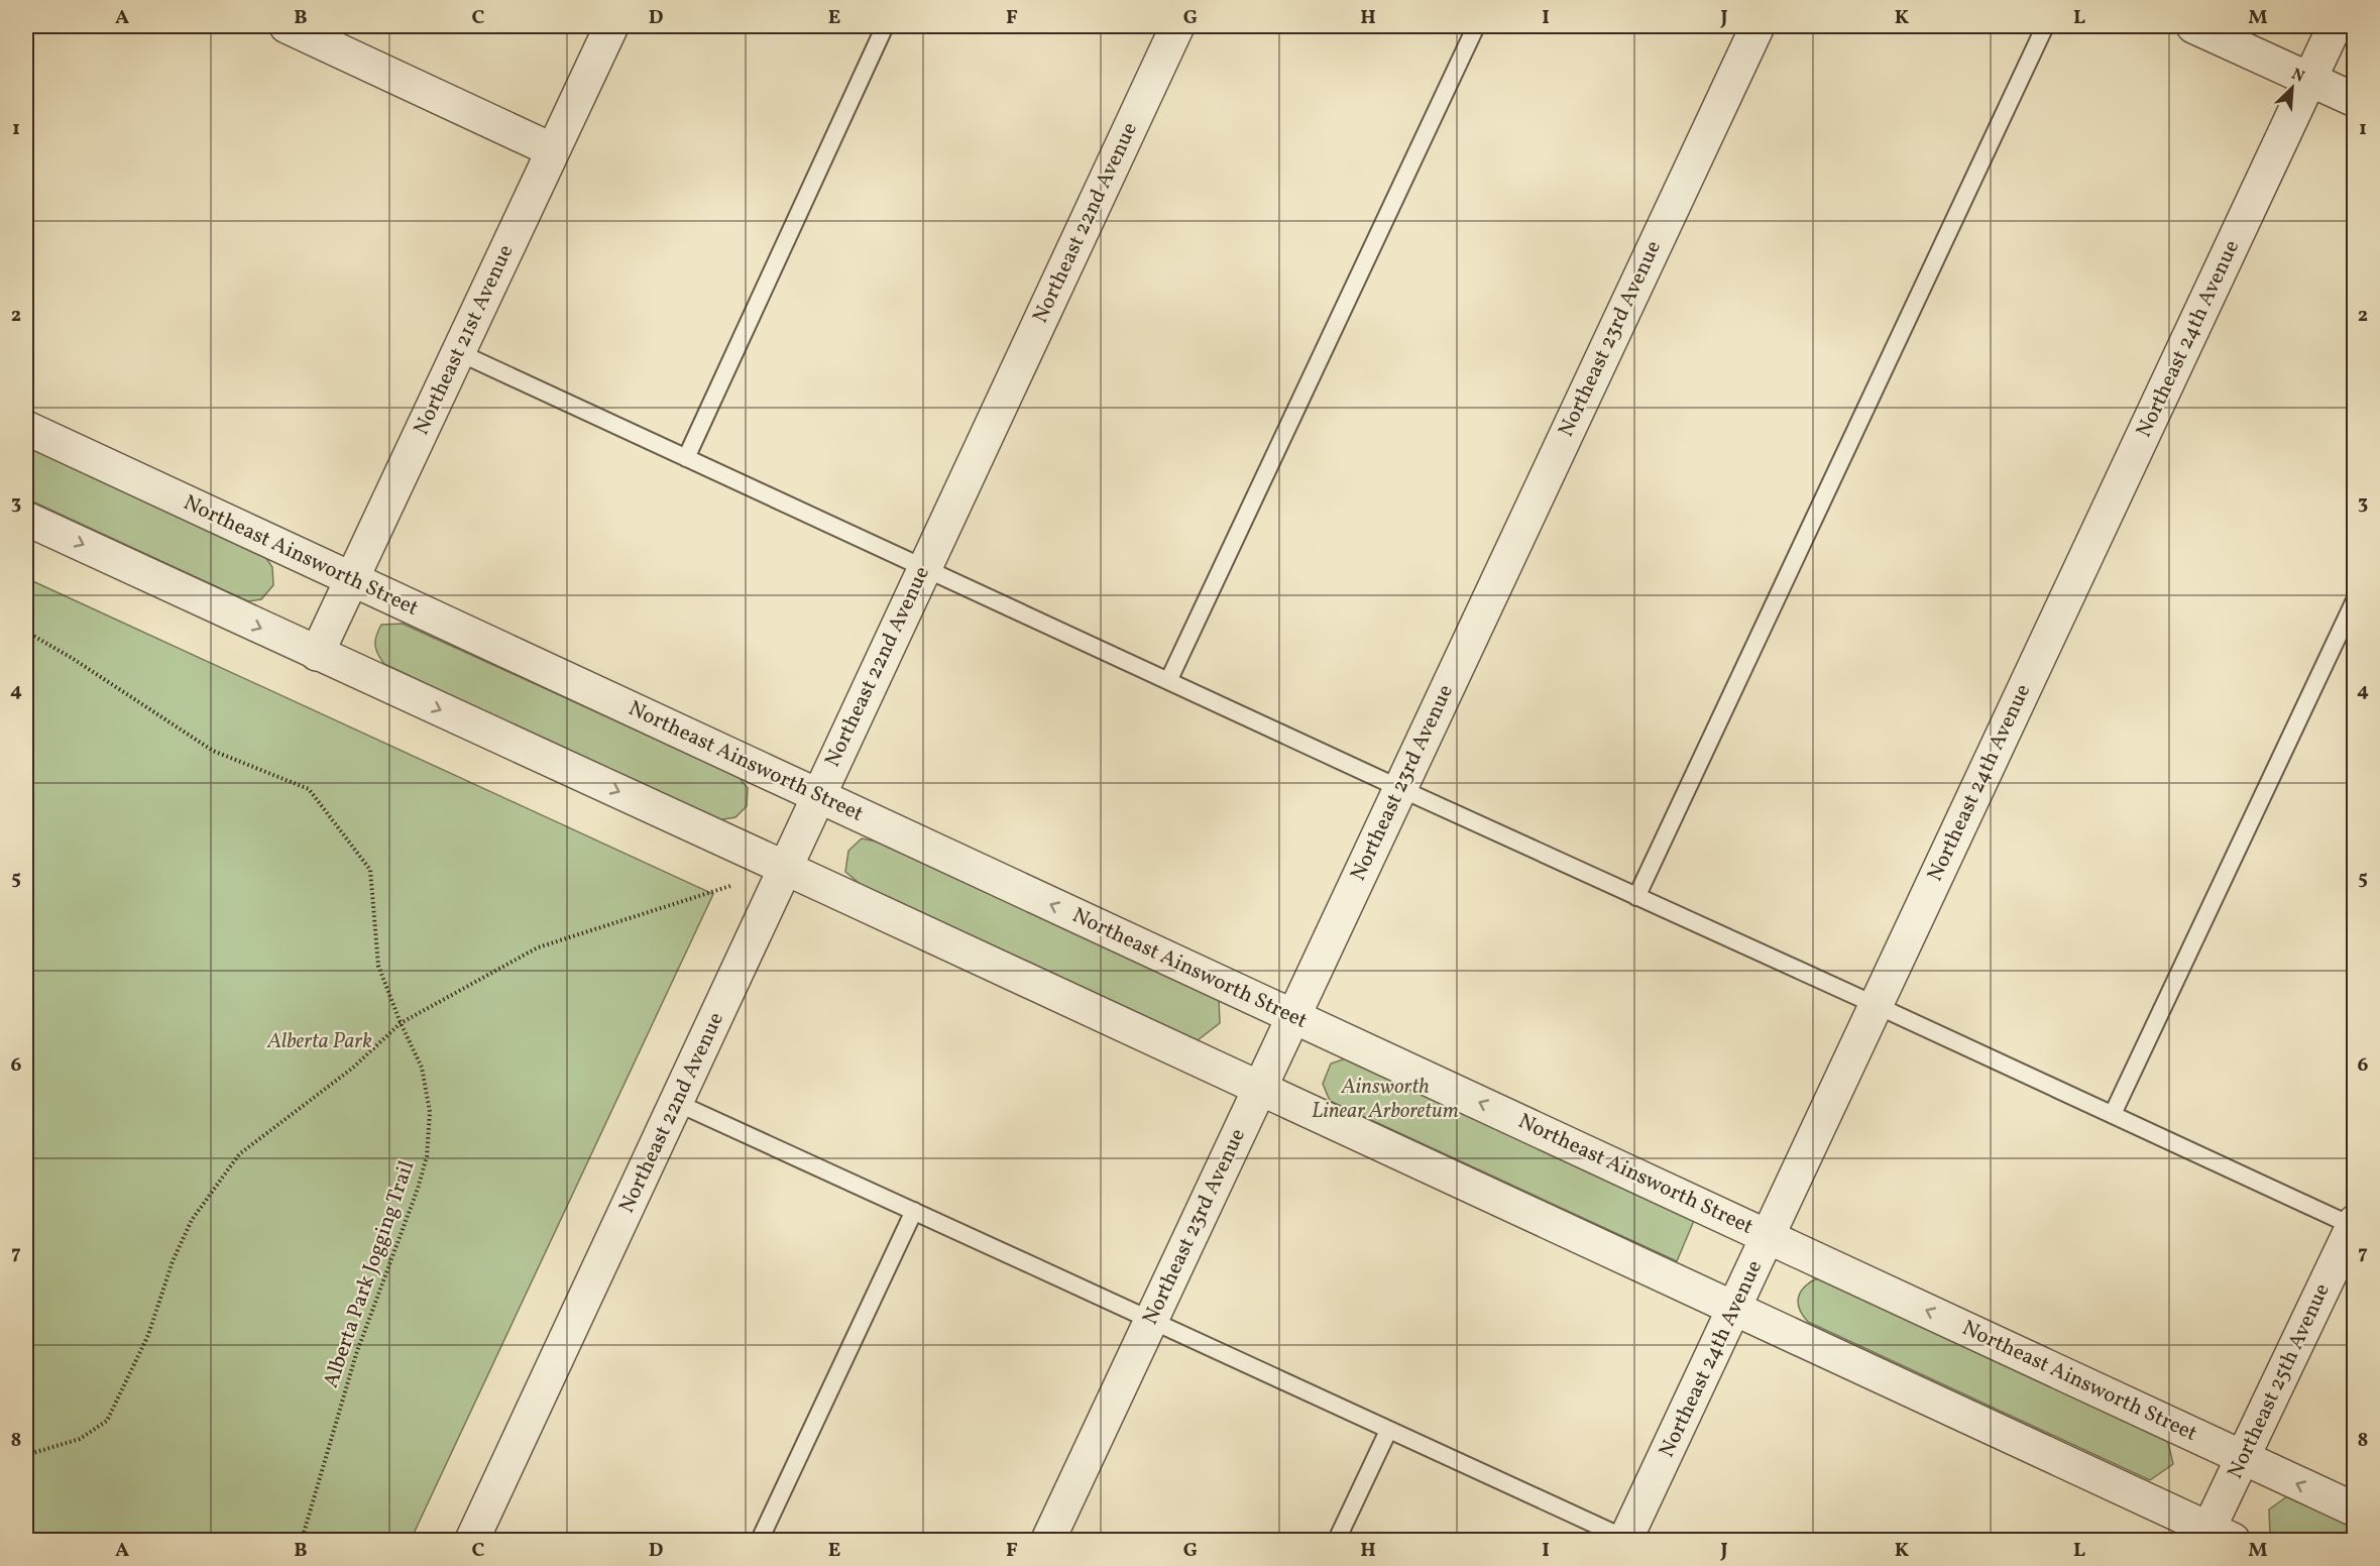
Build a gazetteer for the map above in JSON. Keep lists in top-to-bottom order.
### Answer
{
  "streets": {
    "street": [
      "Northeast 22nd Avenue",
      "Northeast 23rd Avenue",
      "Northeast 24th Avenue",
      "Northeast 21st Avenue",
      "Northeast Ainsworth Street",
      "Northeast 25th Avenue"
    ],
    "path": ["Alberta Park Jogging Trail"]
  },
  "crossings": [
    ["Northeast 22nd Avenue", "Northeast Ainsworth Street"],
    ["Northeast 23rd Avenue", "Northeast Ainsworth Street"],
    ["Northeast 24th Avenue", "Northeast Ainsworth Street"],
    ["Northeast 21st Avenue", "Northeast Ainsworth Street"],
    ["Northeast Ainsworth Street", "Northeast 25th Avenue"]
  ],
  "parks": ["Alberta Park", "Ainsworth Linear Arboretum"],
  "north": "top right",
  "grid": {
    "columns": [
      "A",
      "B",
      "C",
      "D",
      "E",
      "F",
      "G",
      "H",
      "I",
      "J",
      "K",
      "L",
      "M"
    ],
    "rows": [
      "1",
      "2",
      "3",
      "4",
      "5",
      "6",
      "7",
      "8"
    ]
  }
}
